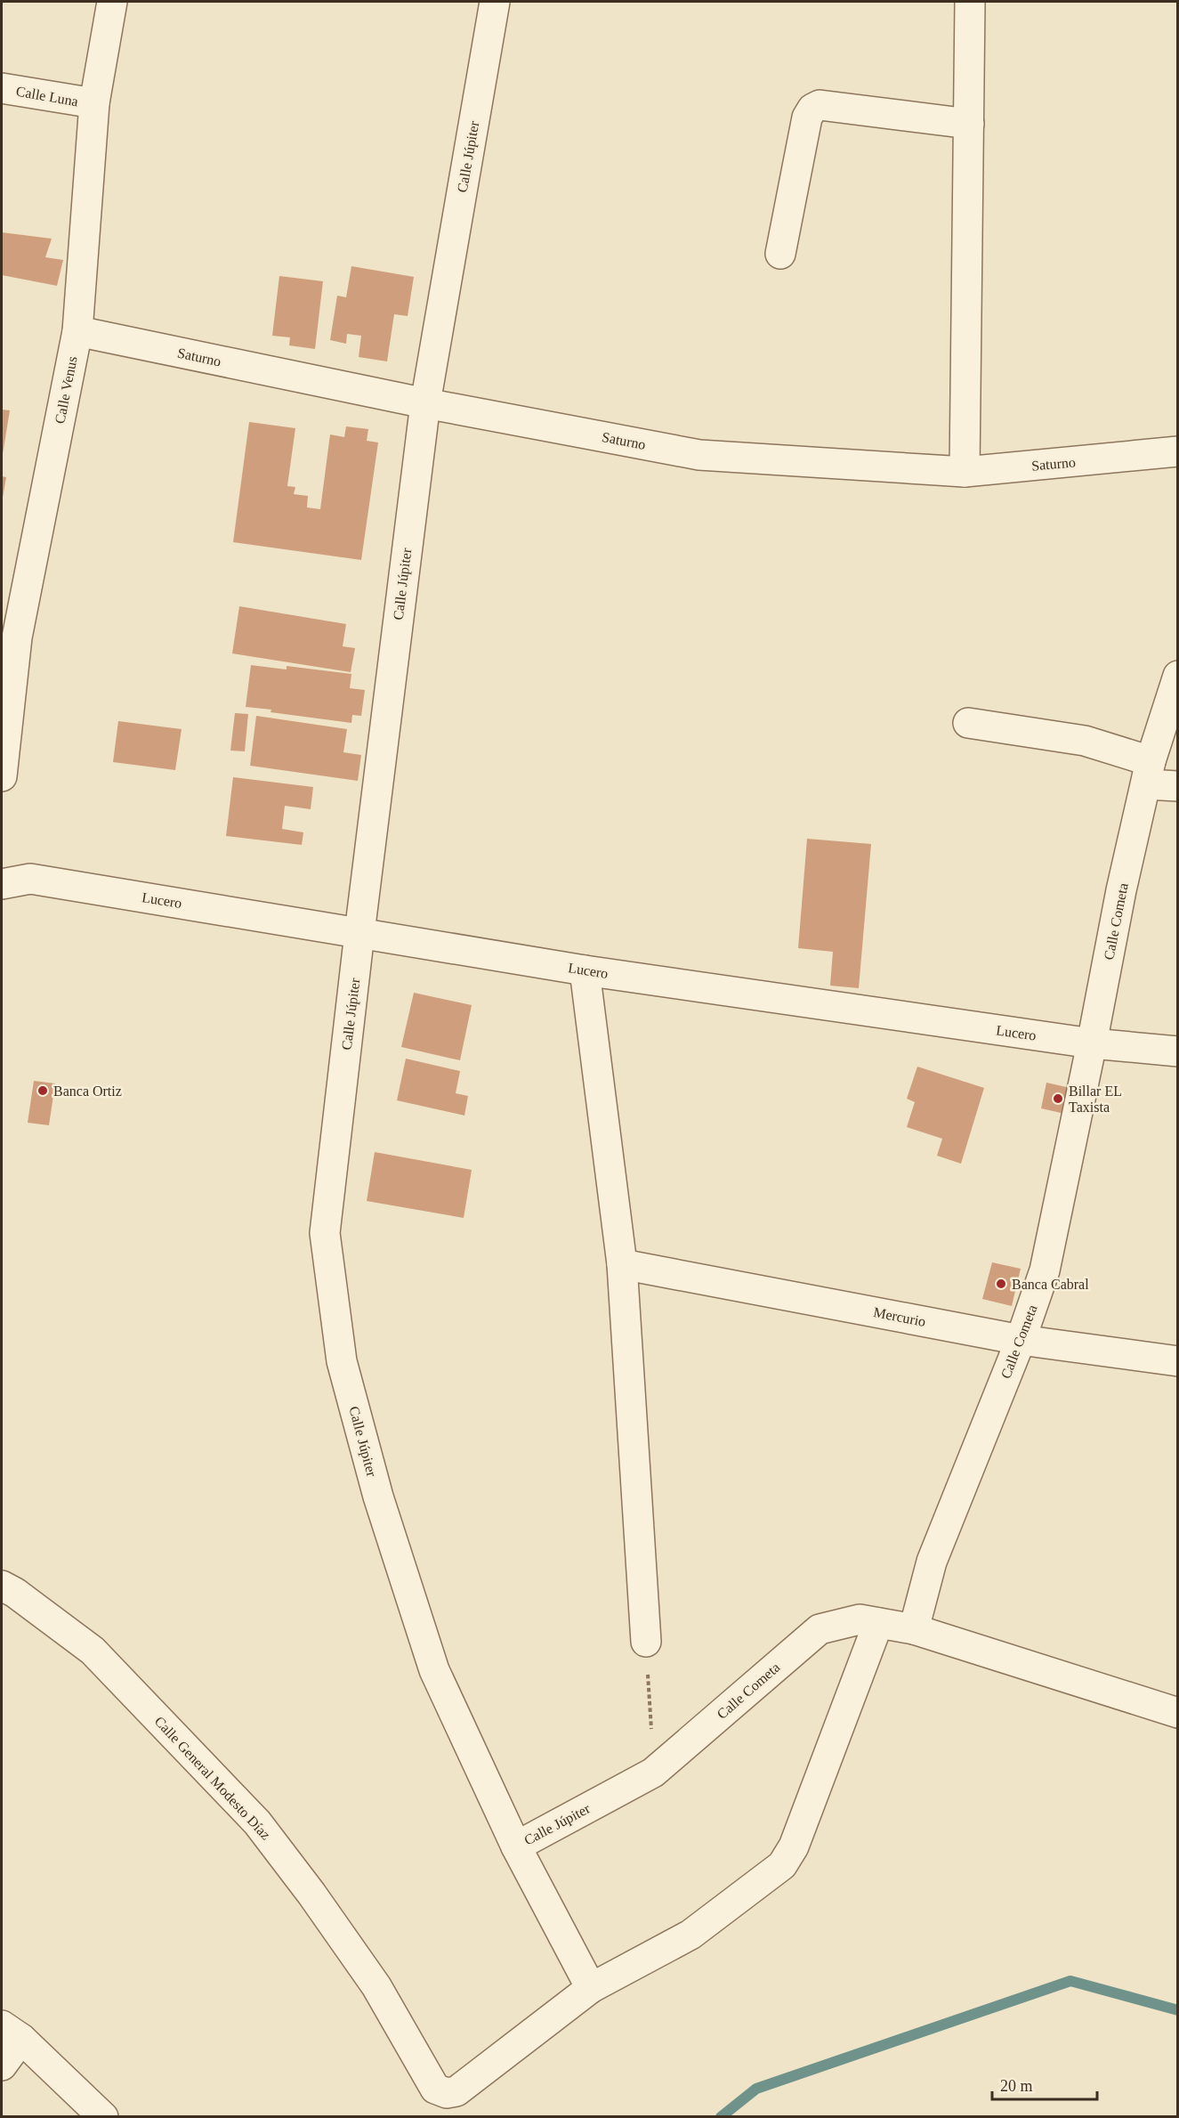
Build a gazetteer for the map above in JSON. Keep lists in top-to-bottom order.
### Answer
{
  "streets": {
    "street": [
      "Calle Luna",
      "Calle Júpiter",
      "Saturno",
      "Calle Venus",
      "Lucero",
      "Calle Cometa",
      "Mercurio",
      "Calle General Modesto Díaz"
    ]
  },
  "crossings": [
    ["Calle Luna", "Calle Venus"],
    ["Calle Júpiter", "Saturno"],
    ["Calle Júpiter", "Lucero"],
    ["Calle Júpiter", "Calle Cometa"],
    ["Saturno", "Calle Venus"],
    ["Lucero", "Calle Cometa"],
    ["Calle Cometa", "Mercurio"]
  ],
  "places": ["Banca Ortiz", "Billar EL Taxista", "Banca Cabral"],
  "scale_bar": "20 m"
}
